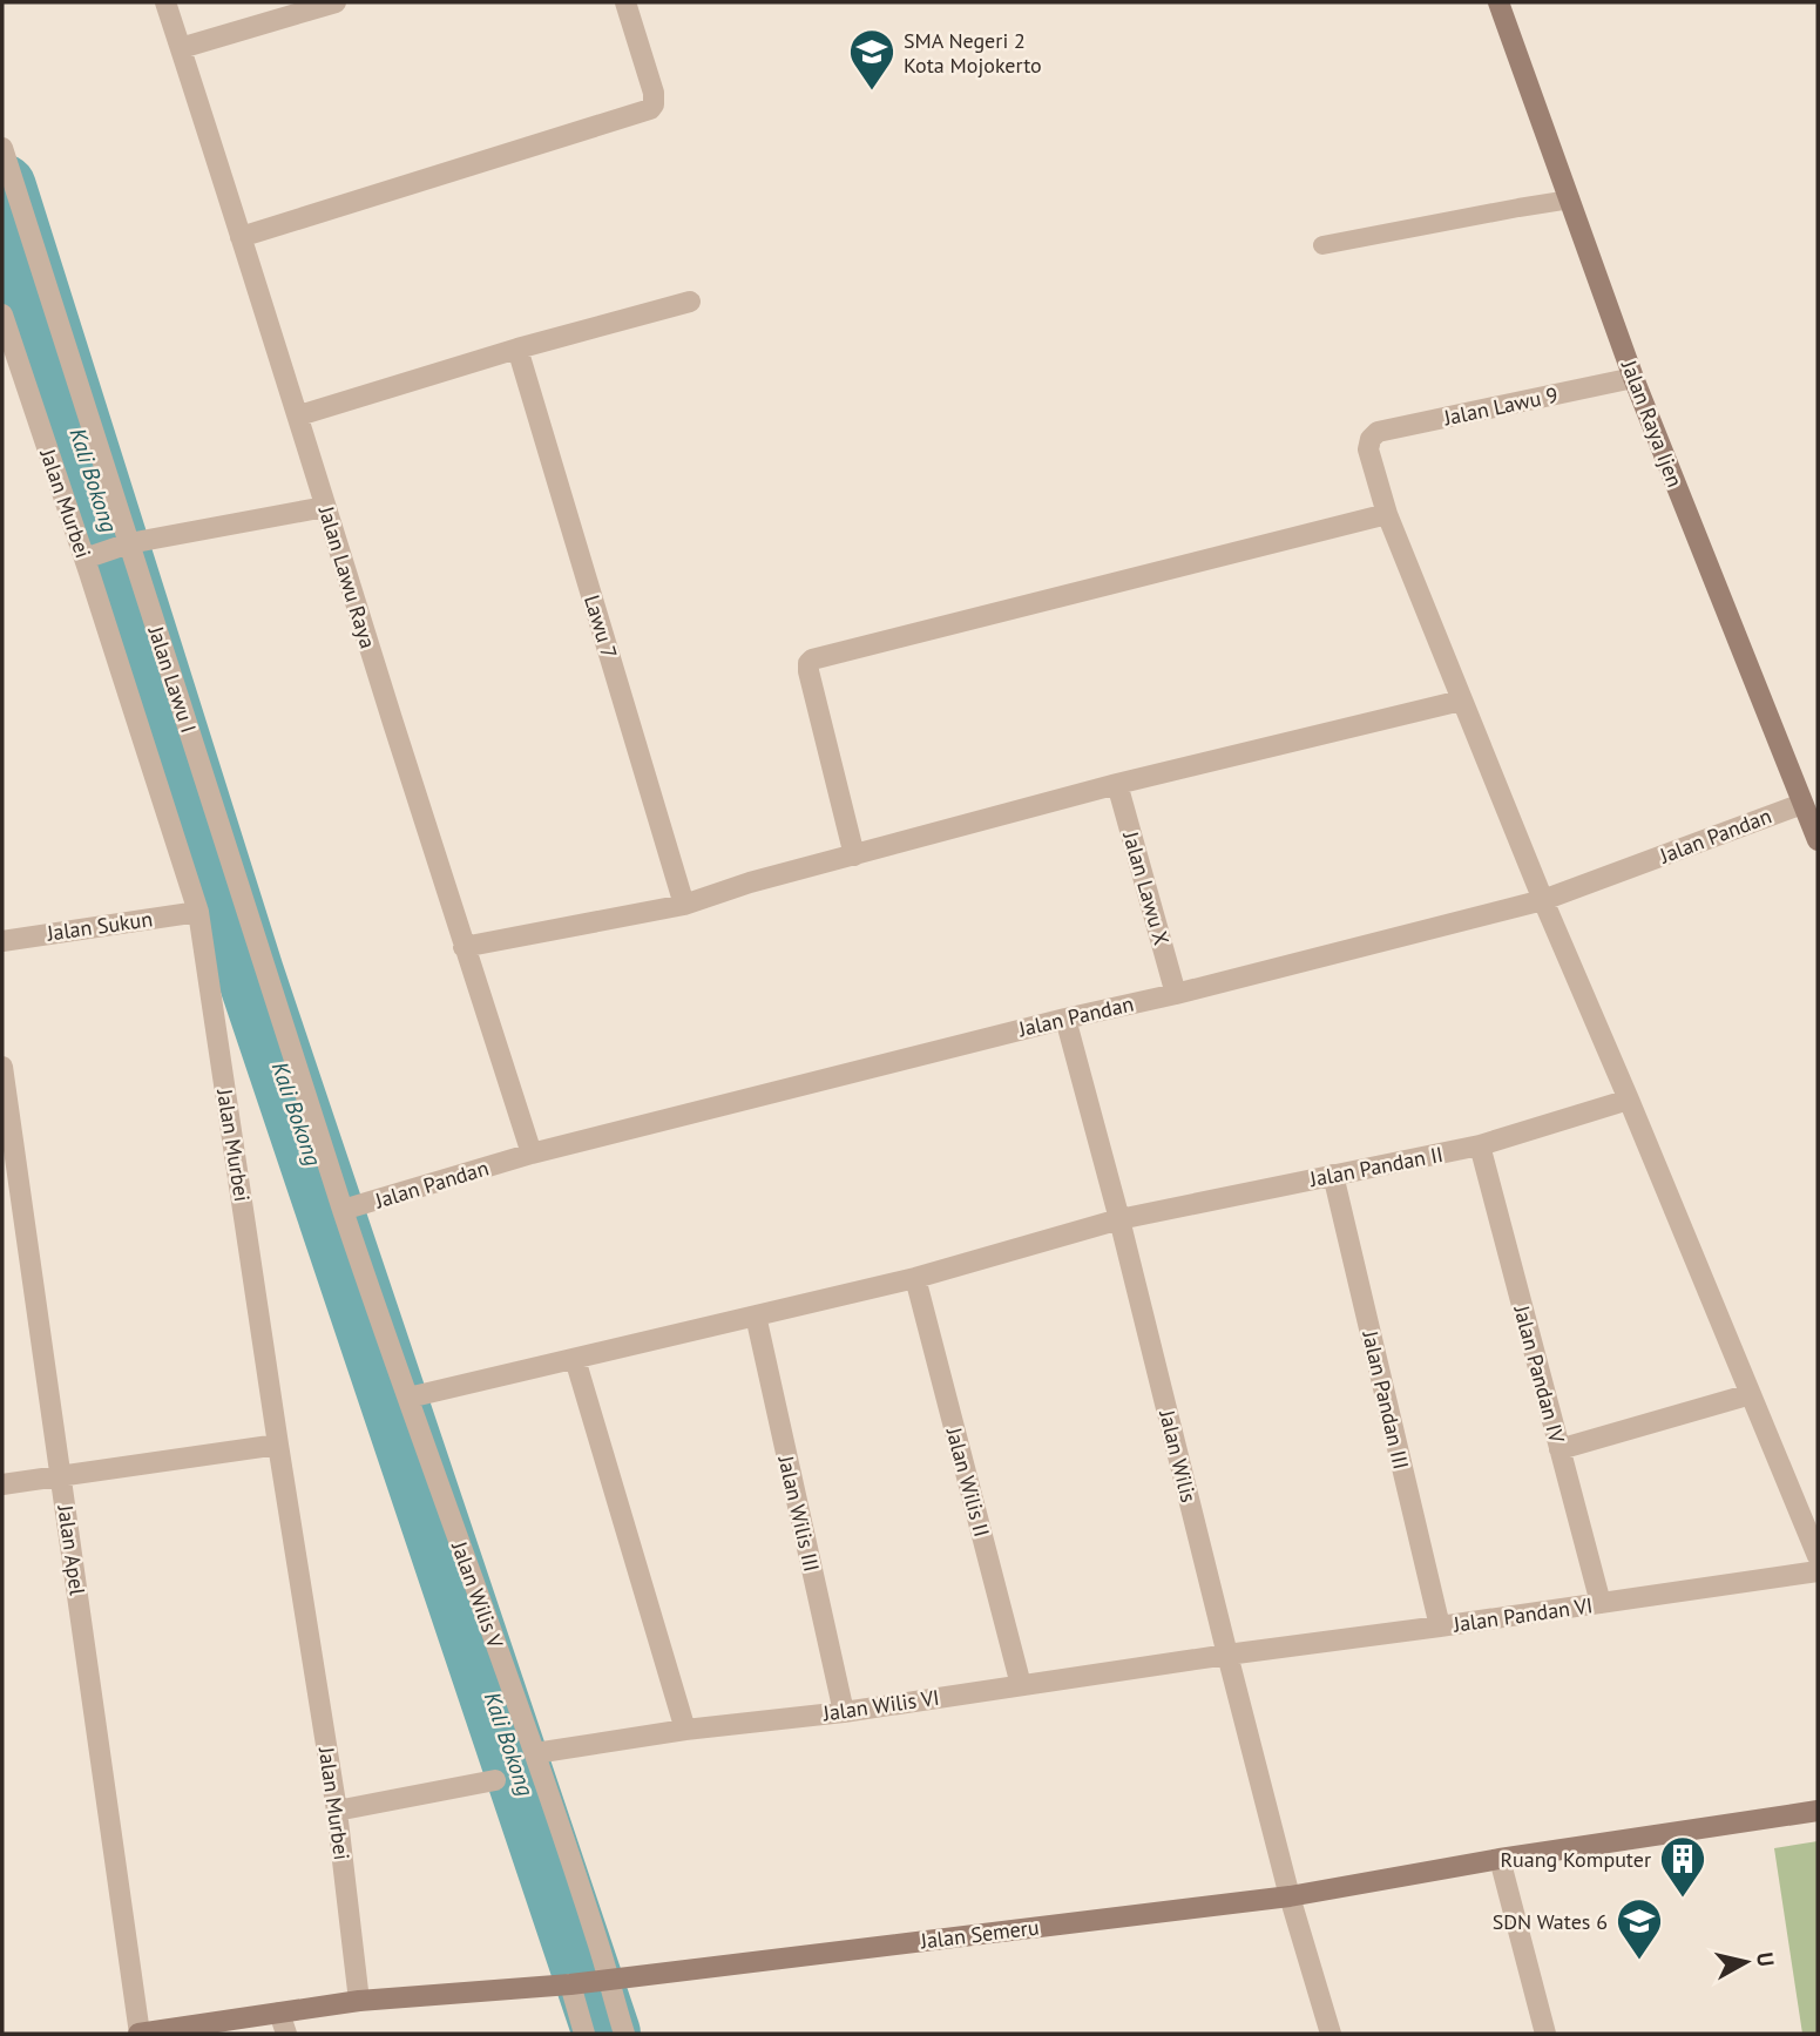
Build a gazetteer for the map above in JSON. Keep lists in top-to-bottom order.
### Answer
{
  "streets": {
    "street": [
      "Jalan Lawu 9",
      "Jalan Raya Ijen",
      "Jalan Murbei",
      "Jalan Lawu Raya",
      "Lawu 7",
      "Jalan Lawu I",
      "Jalan Pandan",
      "Jalan Lawu X",
      "Jalan Sukun",
      "Jalan Pandan II",
      "Jalan Pandan IV",
      "Jalan Pandan III",
      "Jalan Wilis",
      "Jalan Wilis II",
      "Jalan Wilis III",
      "Jalan Apel",
      "Jalan Wilis V",
      "Jalan Pandan VI",
      "Jalan Wilis VI",
      "Jalan Semeru"
    ]
  },
  "crossings": [
    ["Jalan Lawu 9", "Jalan Raya Ijen"],
    ["Jalan Raya Ijen", "Jalan Pandan"],
    ["Jalan Murbei", "Jalan Sukun"],
    ["Jalan Murbei", "Jalan Semeru"],
    ["Jalan Lawu Raya", "Jalan Pandan"],
    ["Jalan Lawu I", "Jalan Pandan"],
    ["Jalan Lawu I", "Jalan Wilis V"],
    ["Jalan Pandan", "Jalan Lawu X"],
    ["Jalan Pandan", "Jalan Wilis"],
    ["Jalan Pandan", "Jalan Wilis V"],
    ["Jalan Pandan II", "Jalan Pandan IV"],
    ["Jalan Pandan II", "Jalan Pandan III"],
    ["Jalan Pandan II", "Jalan Wilis"],
    ["Jalan Pandan II", "Jalan Wilis II"],
    ["Jalan Pandan II", "Jalan Wilis III"],
    ["Jalan Pandan II", "Jalan Wilis V"],
    ["Jalan Pandan IV", "Jalan Pandan VI"],
    ["Jalan Pandan III", "Jalan Pandan VI"],
    ["Jalan Wilis", "Jalan Pandan VI"],
    ["Jalan Wilis", "Jalan Wilis VI"],
    ["Jalan Wilis", "Jalan Semeru"],
    ["Jalan Wilis II", "Jalan Wilis VI"],
    ["Jalan Wilis III", "Jalan Wilis VI"],
    ["Jalan Apel", "Jalan Semeru"],
    ["Jalan Wilis V", "Jalan Wilis VI"],
    ["Jalan Wilis V", "Jalan Semeru"],
    ["Jalan Pandan VI", "Jalan Wilis VI"]
  ],
  "water": ["Kali Bokong"],
  "places": {
    "school or university": ["SMA Negeri 2 Kota Mojokerto", "SDN Wates 6"],
    "building": ["Ruang Komputer"]
  },
  "north": "right"
}
